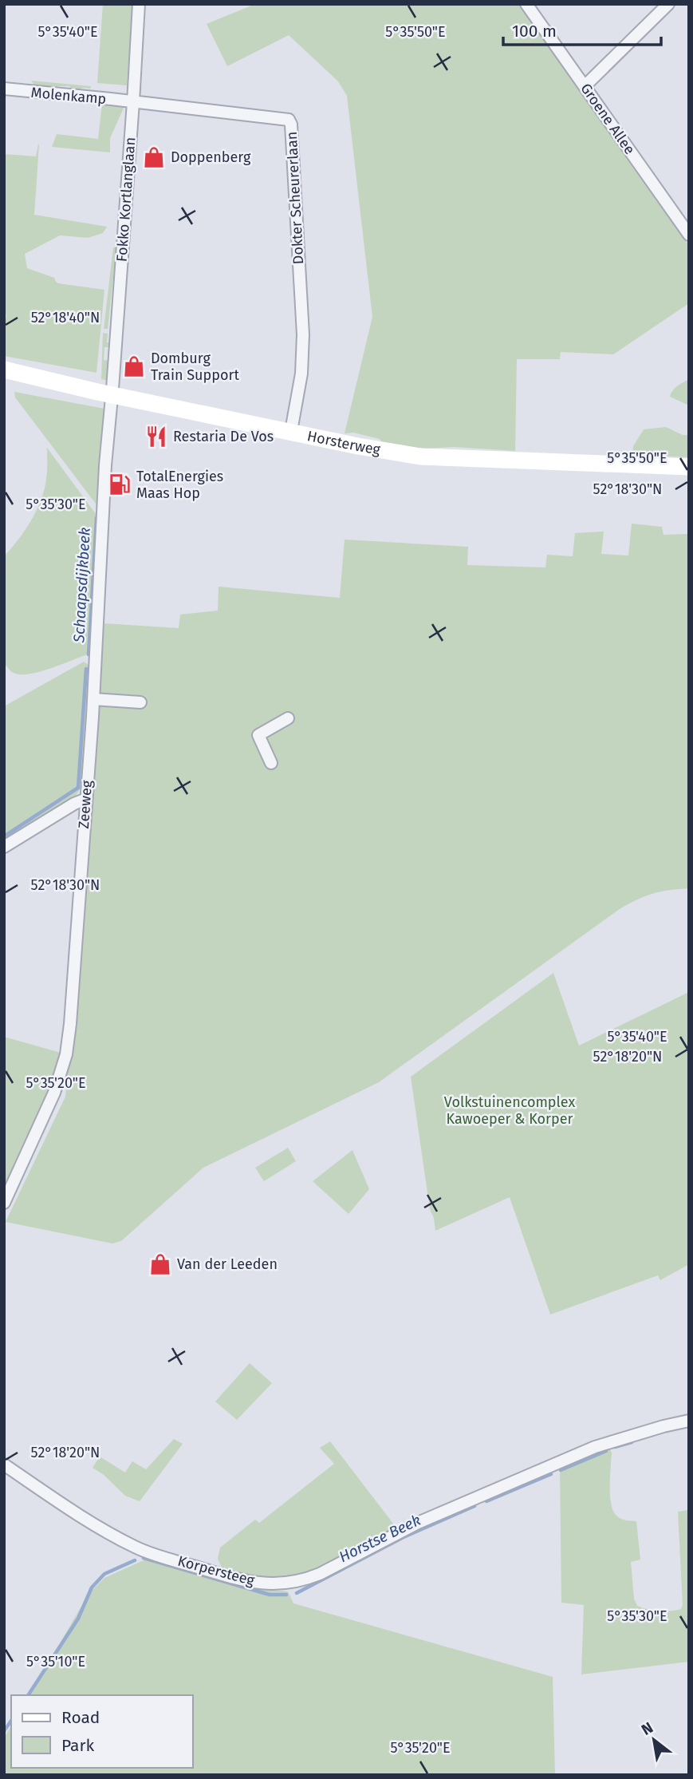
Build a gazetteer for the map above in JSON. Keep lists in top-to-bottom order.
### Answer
{
  "streets": {
    "main road": ["Horsterweg"],
    "street": [
      "Molenkamp",
      "Groene Allee",
      "Dokter Scheurerlaan",
      "Fokko Kortlanglaan",
      "Zeeweg",
      "Korpersteeg"
    ]
  },
  "crossings": [
    ["Molenkamp", "Dokter Scheurerlaan"],
    ["Molenkamp", "Fokko Kortlanglaan"],
    ["Dokter Scheurerlaan", "Fokko Kortlanglaan"],
    ["Dokter Scheurerlaan", "Horsterweg"],
    ["Fokko Kortlanglaan", "Horsterweg"],
    ["Fokko Kortlanglaan", "Zeeweg"],
    ["Horsterweg", "Zeeweg"]
  ],
  "water": ["Schaapsdijkbeek", "Horstse Beek"],
  "parks": ["Volkstuinencomplex Kawoeper & Korper"],
  "places": {
    "shop": ["Doppenberg", "Domburg Train Support", "Van der Leeden"],
    "restaurant": ["Restaria De Vos"],
    "fuel station": ["TotalEnergies Maas Hop"]
  },
  "legend": ["Road", "Park"],
  "scale_bar": "100 m",
  "north": "top left",
  "coordinates": [
    "5°35'40\"E",
    "5°35'50\"E",
    "52°18'40\"N",
    "52°18'30\"N",
    "5°35'30\"E",
    "52°18'20\"N",
    "5°35'20\"E",
    "5°35'10\"E"
  ]
}
